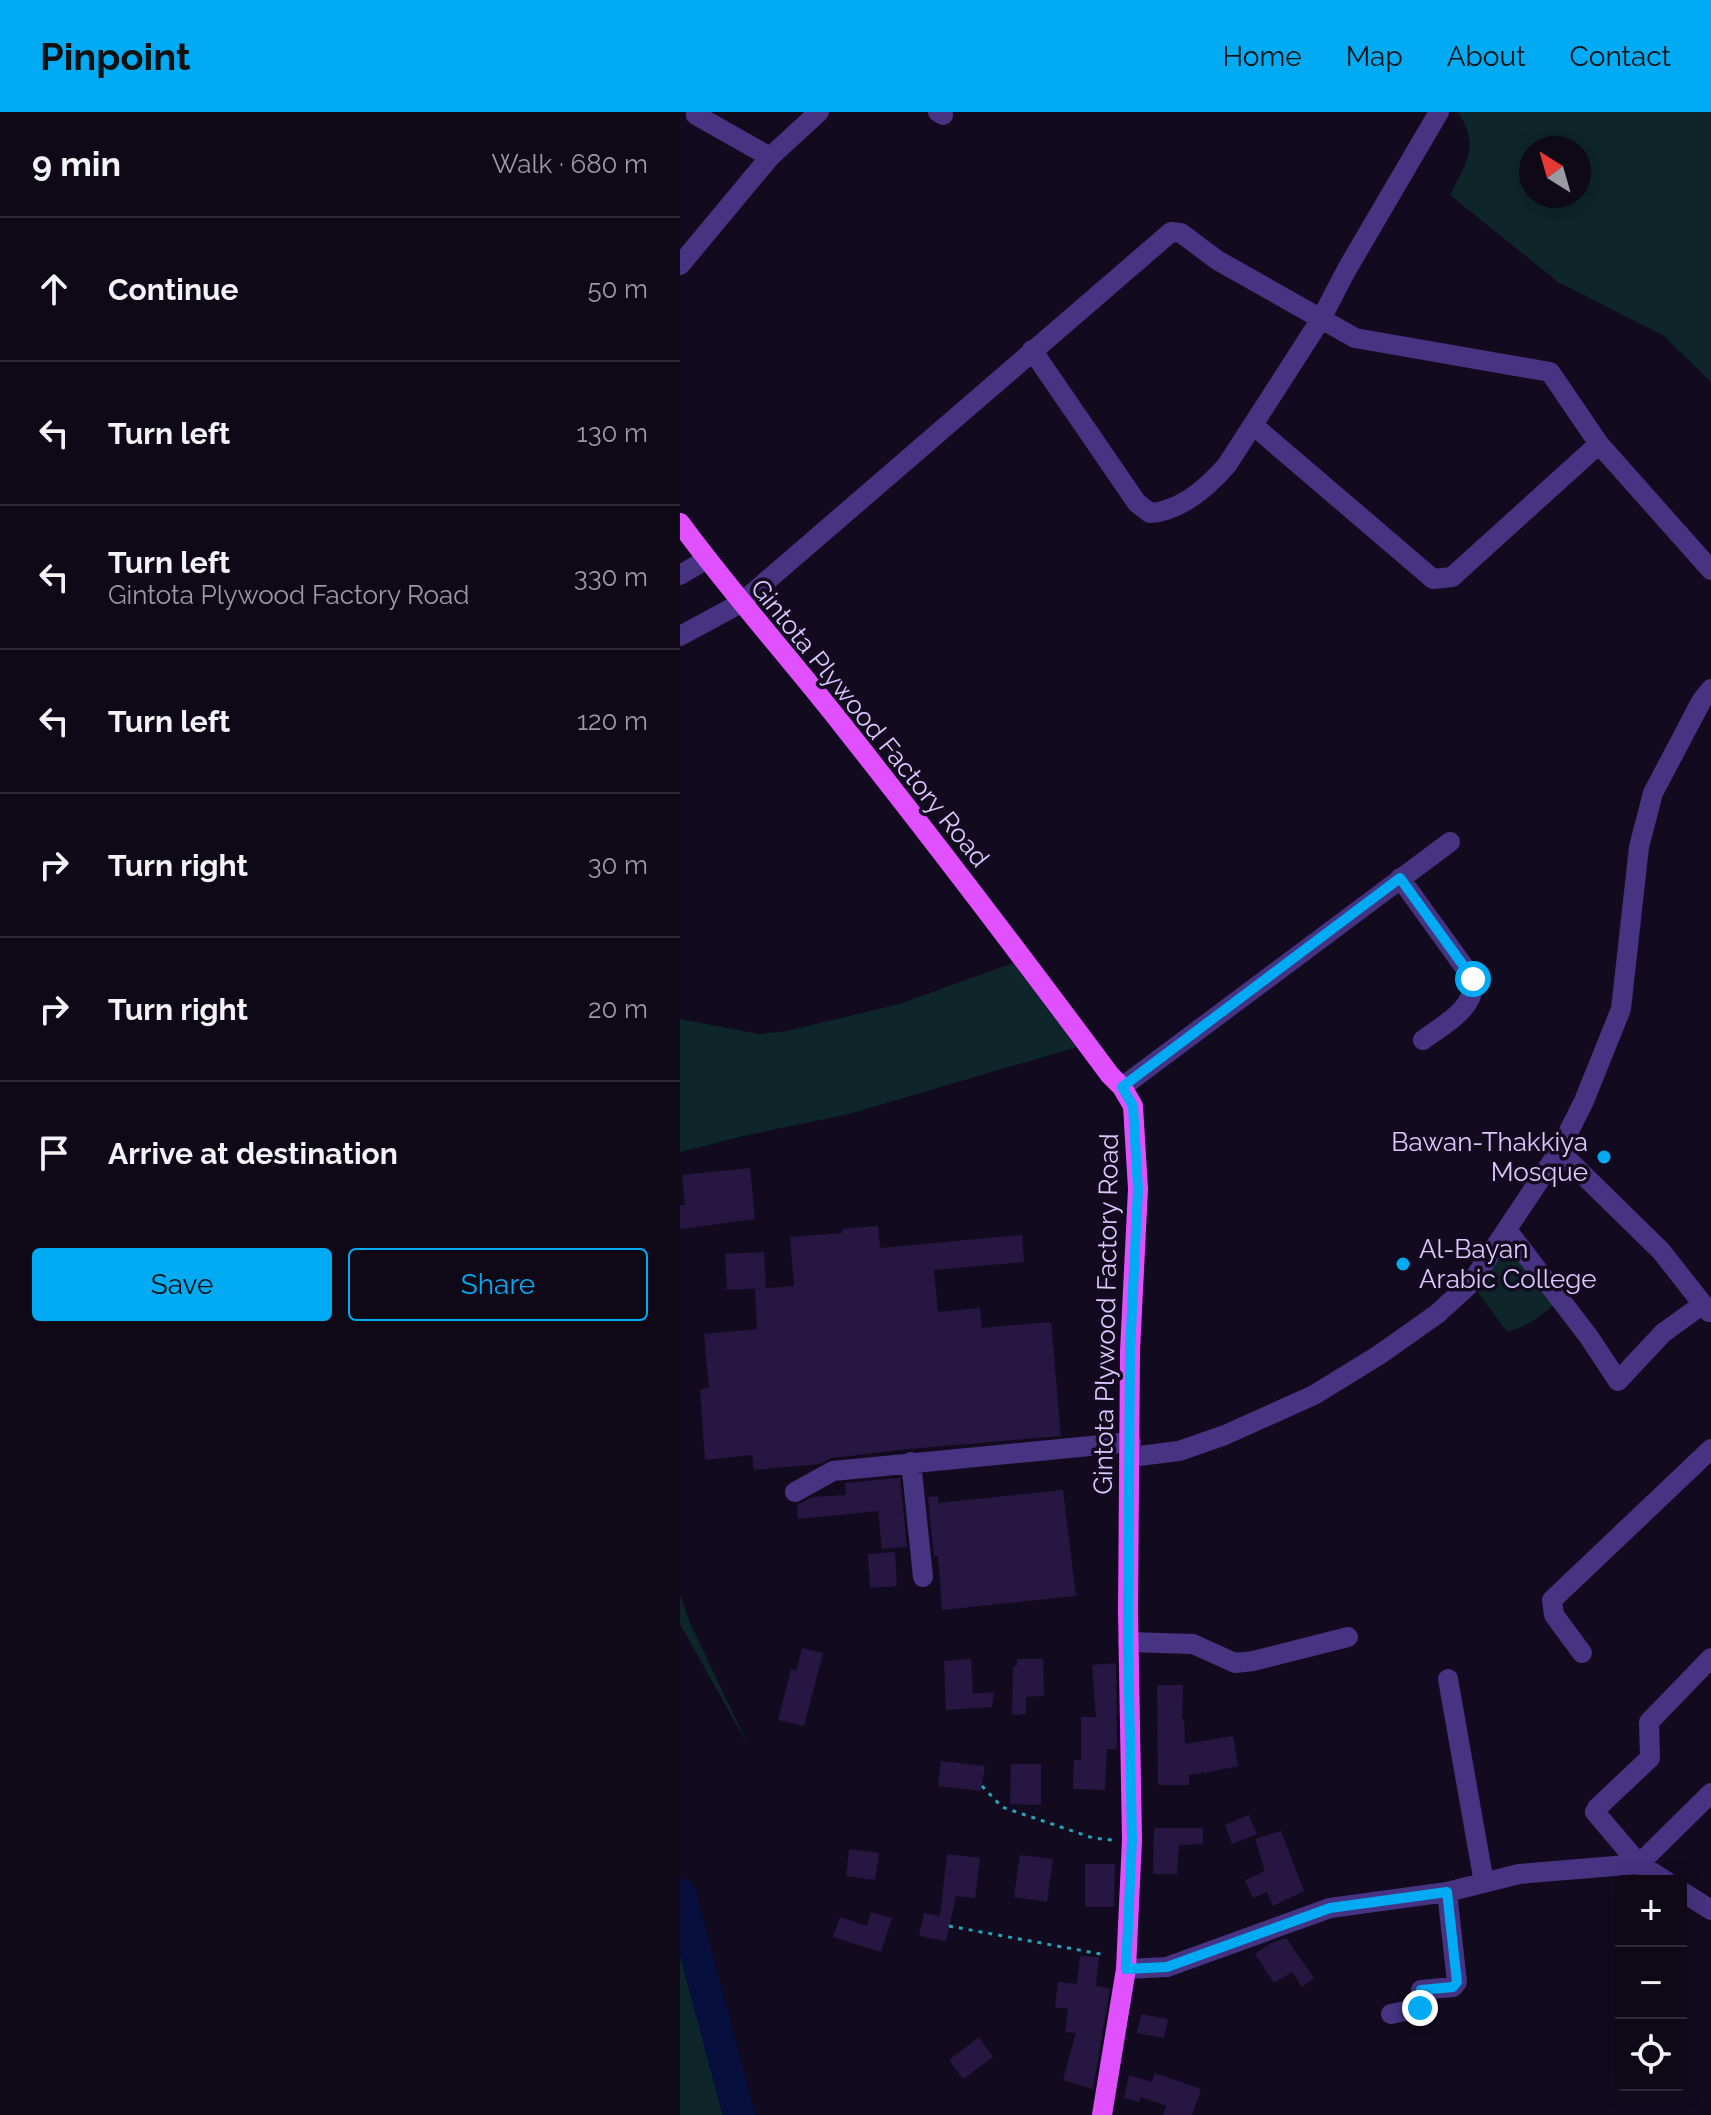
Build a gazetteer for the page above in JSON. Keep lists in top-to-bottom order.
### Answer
{
  "streets": {
    "main road": ["Gintota Plywood Factory Road"]
  },
  "places": ["Bawan-Thakkiya Mosque", "Al-Bayan Arabic College"],
  "north": "top left",
  "page": {
    "header": "Pinpoint",
    "nav": [
      "Home",
      "Map",
      "About",
      "Contact"
    ],
    "heading": ["9 min", "Walk · 680 m"],
    "list": [
      ["Continue", "50 m"],
      ["Turn left", "130 m"],
      ["Turn left", "Gintota Plywood Factory Road", "330 m"],
      ["Turn left", "120 m"],
      ["Turn right", "30 m"],
      ["Turn right", "20 m"],
      "Arrive at destination"
    ],
    "buttons": ["Save", "Share"],
    "map_buttons": ["+", "−"]
  }
}
